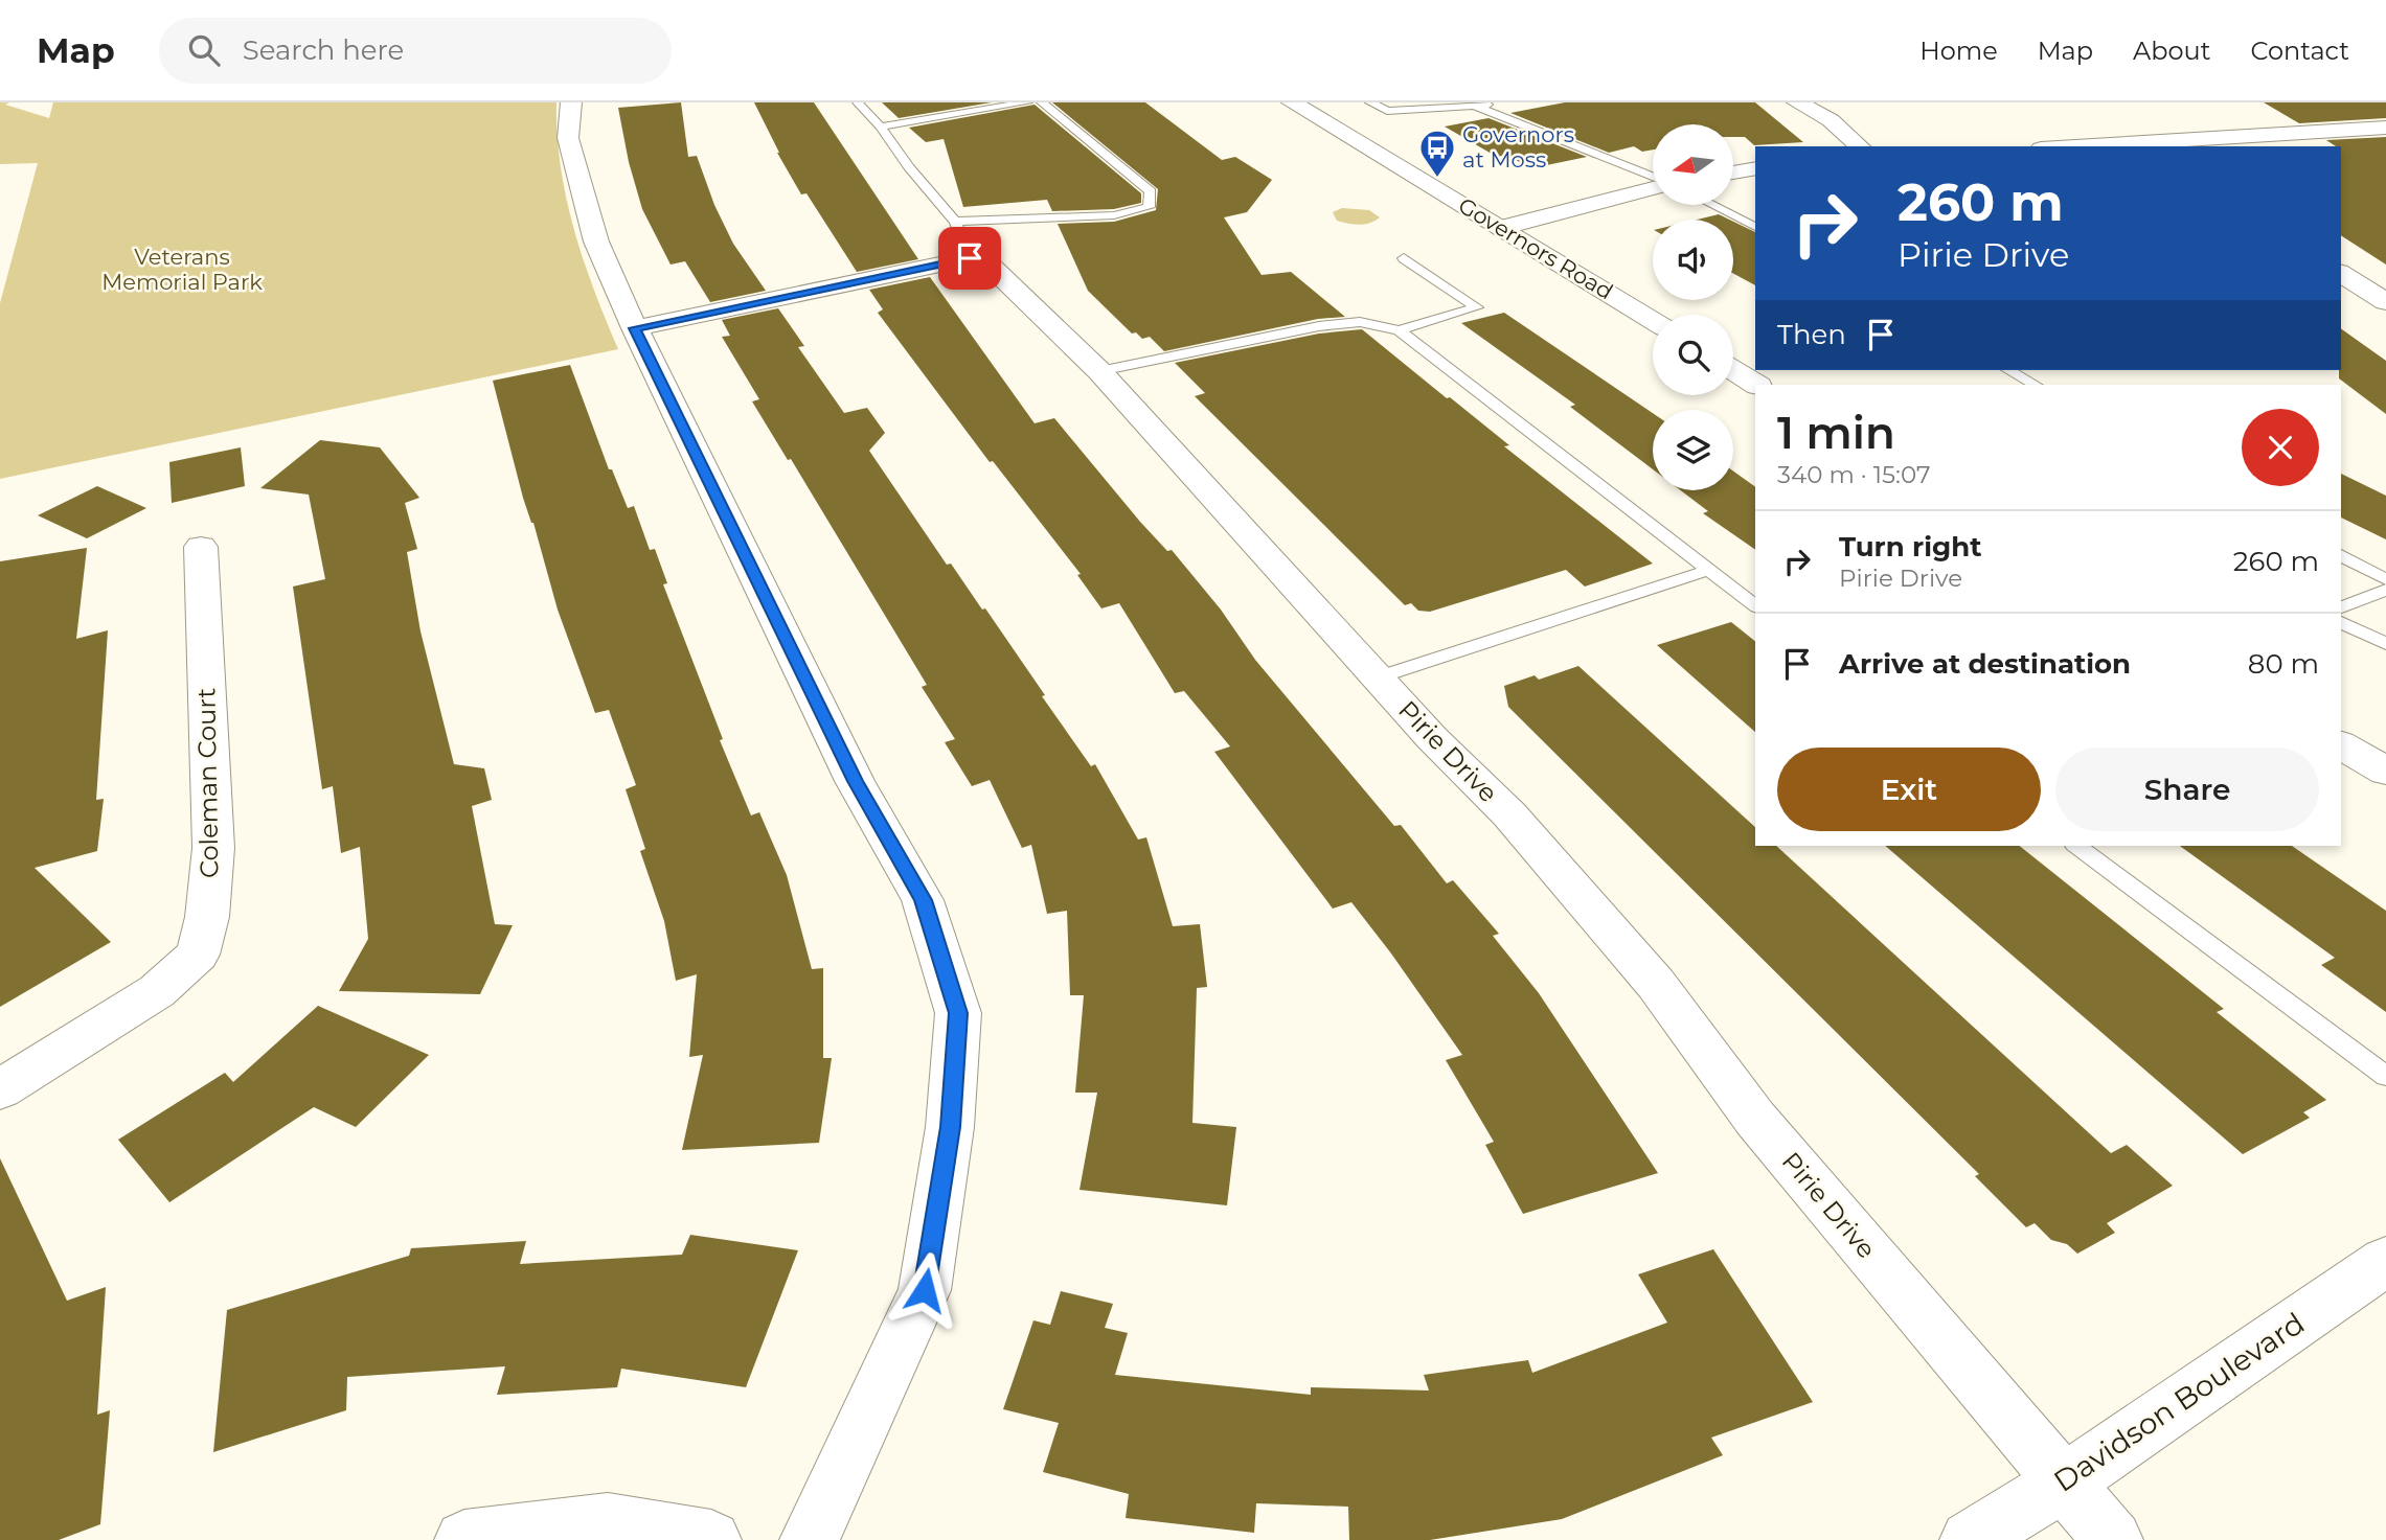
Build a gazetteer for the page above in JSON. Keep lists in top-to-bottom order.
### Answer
{
  "streets": {
    "street": [
      "Governors Road",
      "Pirie Drive",
      "Coleman Court",
      "Davidson Boulevard"
    ]
  },
  "crossings": [
    ["Pirie Drive", "Davidson Boulevard"]
  ],
  "parks": ["Veterans Memorial Park"],
  "places": {
    "bus stop": ["Governors at Moss"]
  },
  "north": "left",
  "page": {
    "header": "Map",
    "search": "Search here",
    "nav": [
      "Home",
      "Map",
      "About",
      "Contact"
    ],
    "turn": ["260 m", "Pirie Drive"],
    "then": "Then",
    "heading": ["1 min", "340 m · 15:07"],
    "list": [
      {
        "name": "Turn right",
        "note": "Pirie Drive",
        "value": "260 m"
      },
      {
        "name": "Arrive at destination",
        "value": "80 m"
      }
    ],
    "buttons": ["Exit", "Share"]
  }
}
